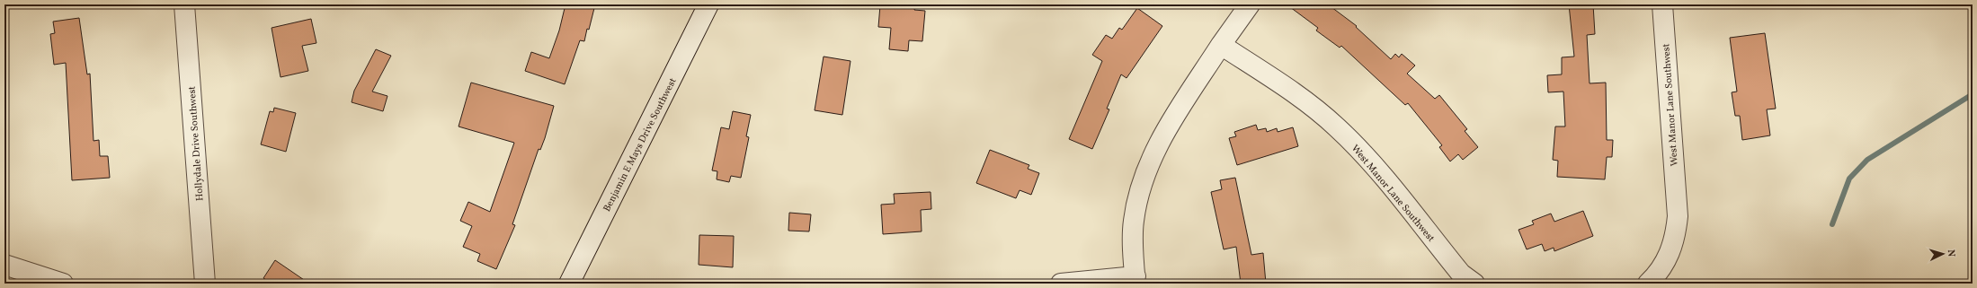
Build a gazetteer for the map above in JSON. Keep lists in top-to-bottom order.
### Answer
{
  "streets": {
    "street": ["West Manor Lane Southwest", "Hollydale Drive Southwest", "Benjamin E Mays Drive Southwest"]
  },
  "north": "right"
}
